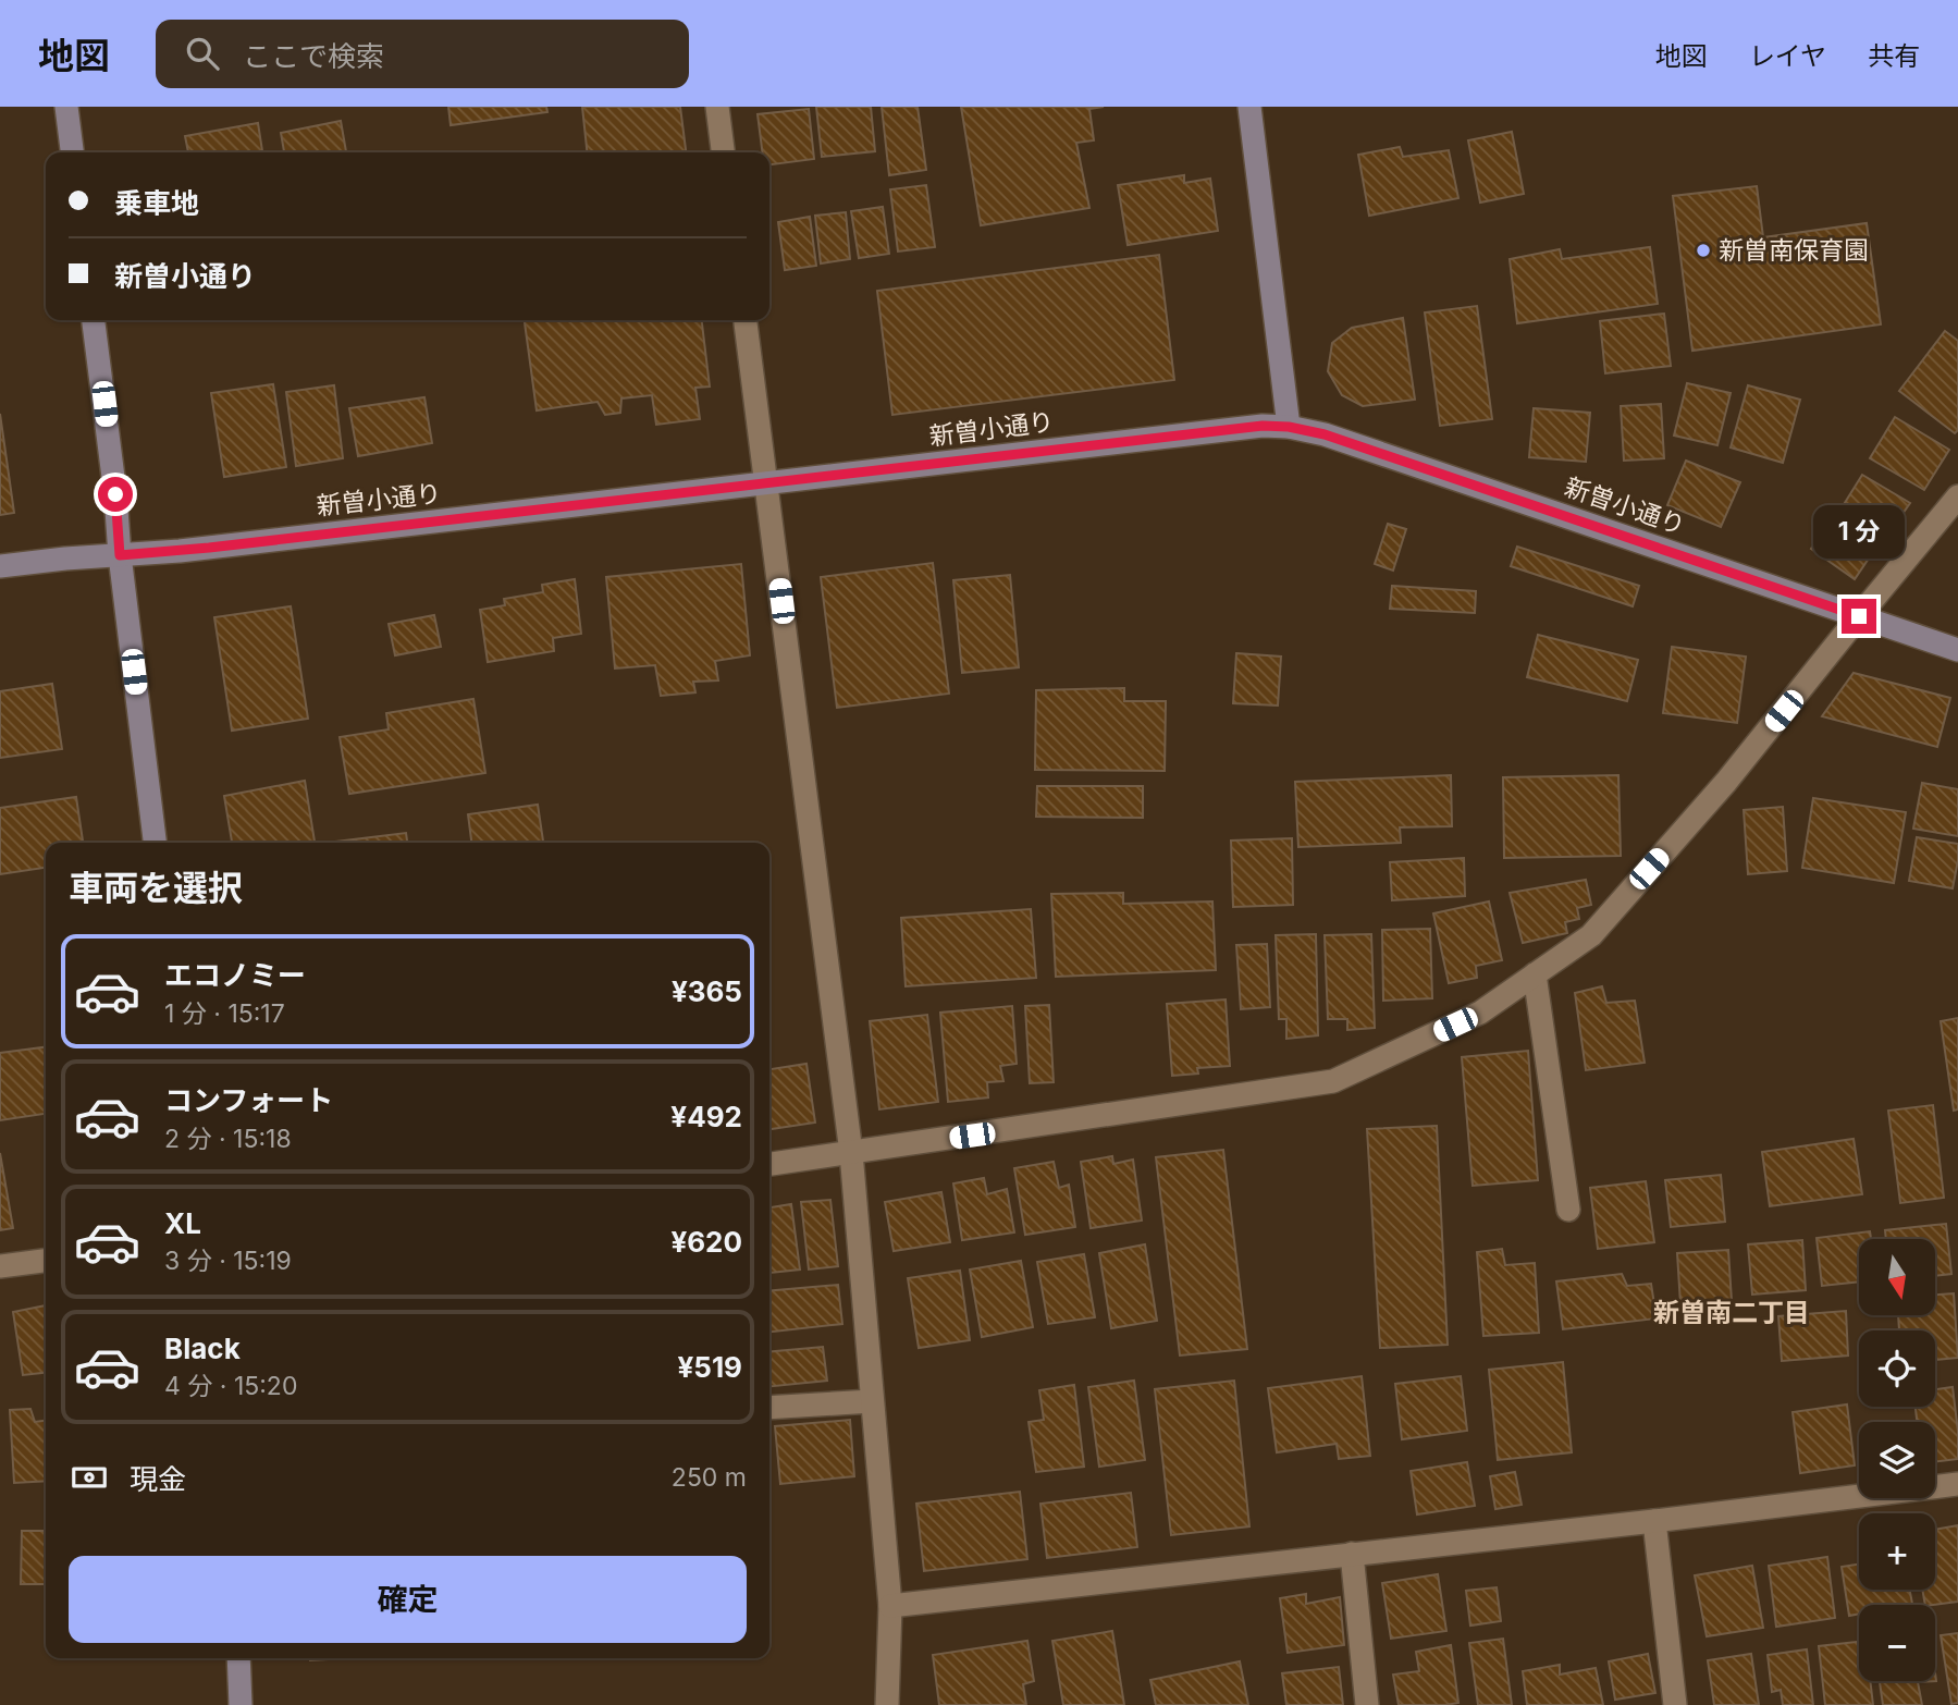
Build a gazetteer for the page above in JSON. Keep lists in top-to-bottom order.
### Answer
{
  "streets": {
    "street": ["新曽小通り"]
  },
  "districts": ["新曽南二丁目"],
  "places": ["新曽南保育園"],
  "north": "bottom",
  "page": {
    "header": "地図",
    "search": "ここで検索",
    "nav": ["地図", "レイヤ", "共有"],
    "banner": ["乗車地", "新曽小通り"],
    "bubble": "1 分",
    "heading": "車両を選択",
    "list": [
      {
        "name": "エコノミー",
        "note": "1 分 · 15:17",
        "value": "¥365"
      },
      {
        "name": "コンフォート",
        "note": "2 分 · 15:18",
        "value": "¥492"
      },
      {
        "name": "XL",
        "note": "3 分 · 15:19",
        "value": "¥620"
      },
      {
        "name": "Black",
        "note": "4 分 · 15:20",
        "value": "¥519"
      }
    ],
    "map_buttons": ["+", "−"],
    "pay": ["現金", "250 m"],
    "buttons": "確定"
  }
}
